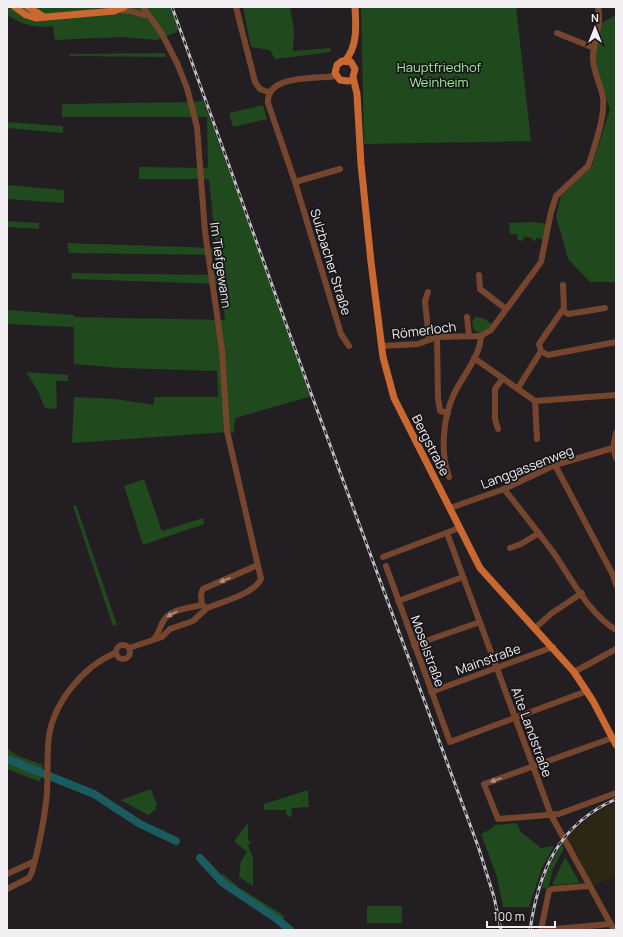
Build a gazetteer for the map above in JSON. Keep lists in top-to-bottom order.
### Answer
{
  "streets": {
    "main road": ["Bergstraße"],
    "street": [
      "Sulzbacher Straße",
      "Im Tiefgewann",
      "Römerloch",
      "Langgassenweg",
      "Moselstraße",
      "Mainstraße",
      "Alte Landstraße"
    ]
  },
  "crossings": [
    ["Römerloch", "Bergstraße"],
    ["Bergstraße", "Langgassenweg"],
    ["Bergstraße", "Mainstraße"],
    ["Moselstraße", "Mainstraße"],
    ["Moselstraße", "Alte Landstraße"],
    ["Mainstraße", "Alte Landstraße"]
  ],
  "parks": ["Hauptfriedhof Weinheim"],
  "scale_bar": "100 m",
  "north": "top"
}
